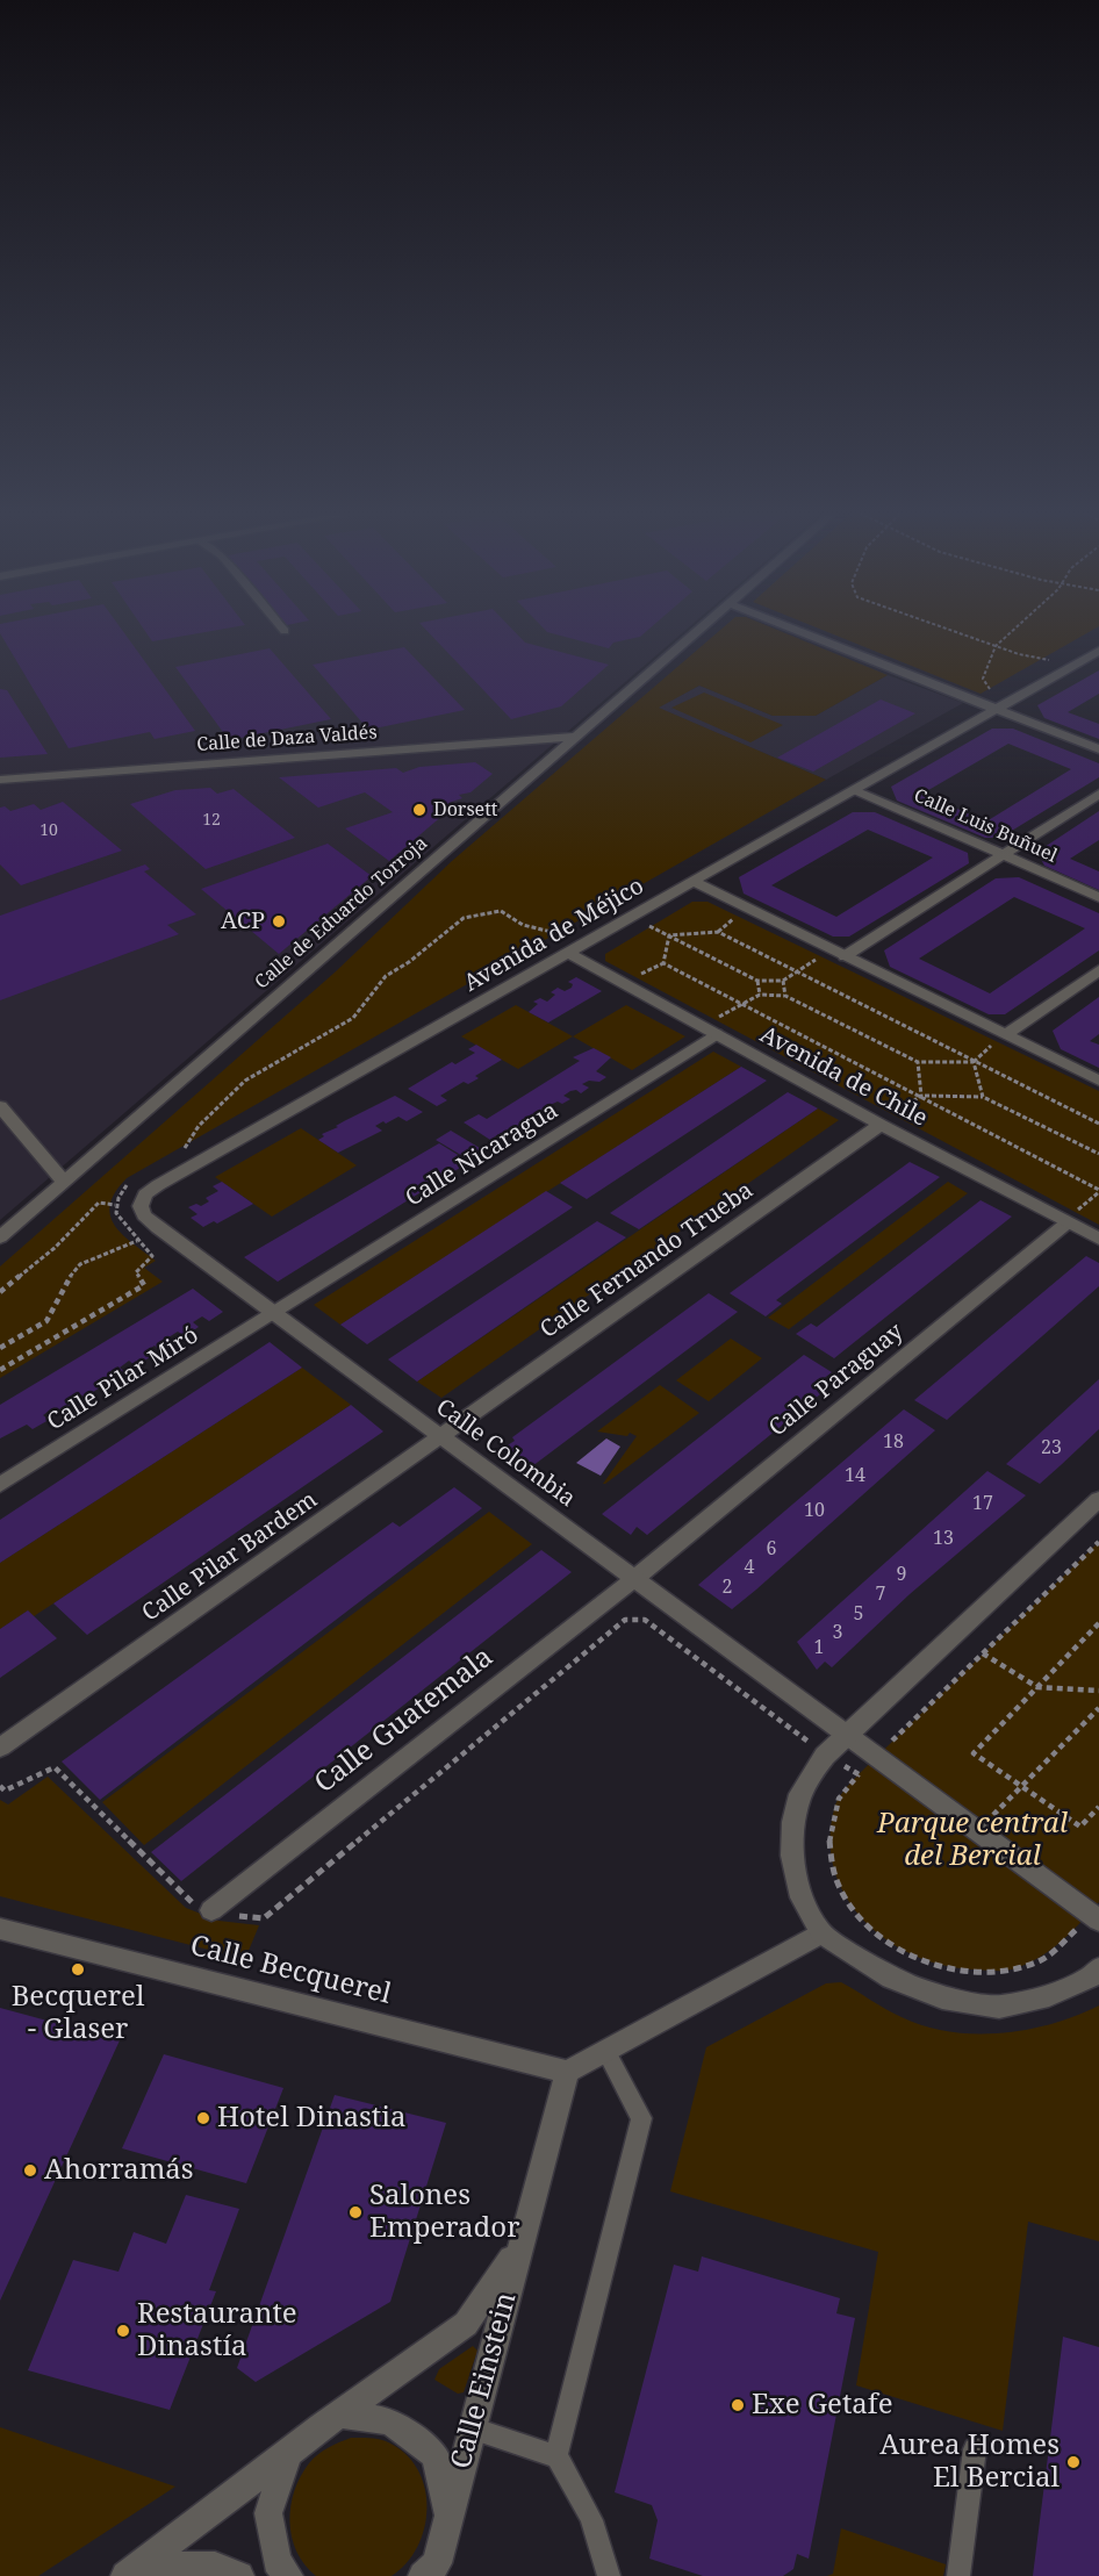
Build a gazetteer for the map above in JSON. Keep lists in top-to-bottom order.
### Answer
{
  "streets": {
    "street": [
      "Calle de Daza Valdés",
      "Calle Luis Buñuel",
      "Calle de Eduardo Torroja",
      "Avenida de Méjico",
      "Avenida de Chile",
      "Calle Nicaragua",
      "Calle Fernando Trueba",
      "Calle Pilar Miró",
      "Calle Paraguay",
      "Calle Colombia",
      "Calle Pilar Bardem",
      "Calle Guatemala",
      "Calle Becquerel",
      "Calle Einstein"
    ]
  },
  "crossings": [
    ["Calle de Daza Valdés", "Calle de Eduardo Torroja"],
    ["Calle Luis Buñuel", "Avenida de Méjico"],
    ["Avenida de Méjico", "Avenida de Chile"],
    ["Avenida de Méjico", "Calle Colombia"],
    ["Avenida de Chile", "Calle Nicaragua"],
    ["Avenida de Chile", "Calle Fernando Trueba"],
    ["Avenida de Chile", "Calle Paraguay"],
    ["Calle Nicaragua", "Calle Pilar Miró"],
    ["Calle Nicaragua", "Calle Colombia"],
    ["Calle Fernando Trueba", "Calle Colombia"],
    ["Calle Fernando Trueba", "Calle Pilar Bardem"],
    ["Calle Pilar Miró", "Calle Colombia"],
    ["Calle Paraguay", "Calle Colombia"],
    ["Calle Paraguay", "Calle Guatemala"],
    ["Calle Colombia", "Calle Pilar Bardem"],
    ["Calle Colombia", "Calle Guatemala"],
    ["Calle Becquerel", "Calle Einstein"]
  ],
  "parks": ["Parque central del Bercial"],
  "places": [
    "Dorsett",
    "ACP",
    "Becquerel - Glaser",
    "Hotel Dinastia",
    "Ahorramás",
    "Salones Emperador",
    "Restaurante Dinastía",
    "Exe Getafe",
    "Aurea Homes El Bercial"
  ],
  "house_numbers": [
    "12",
    "10",
    "18",
    "23",
    "14",
    "17",
    "10",
    "13",
    "6",
    "4",
    "9",
    "2",
    "7",
    "5",
    "3",
    "1"
  ]
}
